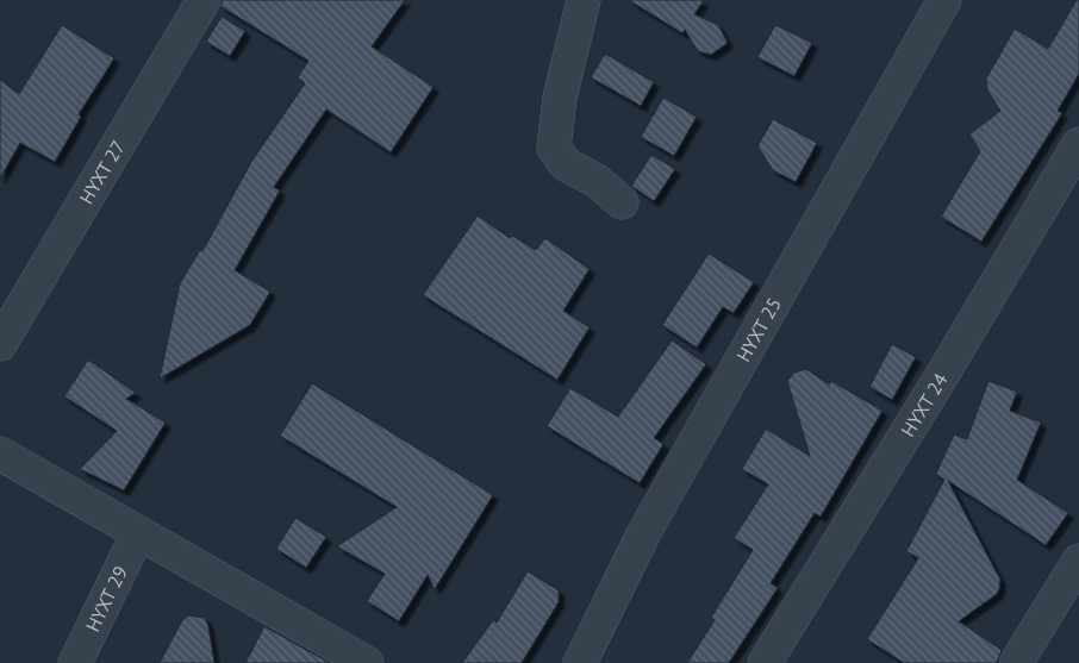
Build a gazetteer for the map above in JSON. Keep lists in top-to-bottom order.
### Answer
{
  "streets": {
    "street": [
      "НҮХТ 27",
      "НҮХТ 25",
      "НҮХТ 24",
      "НҮХТ 29"
    ]
  }
}
